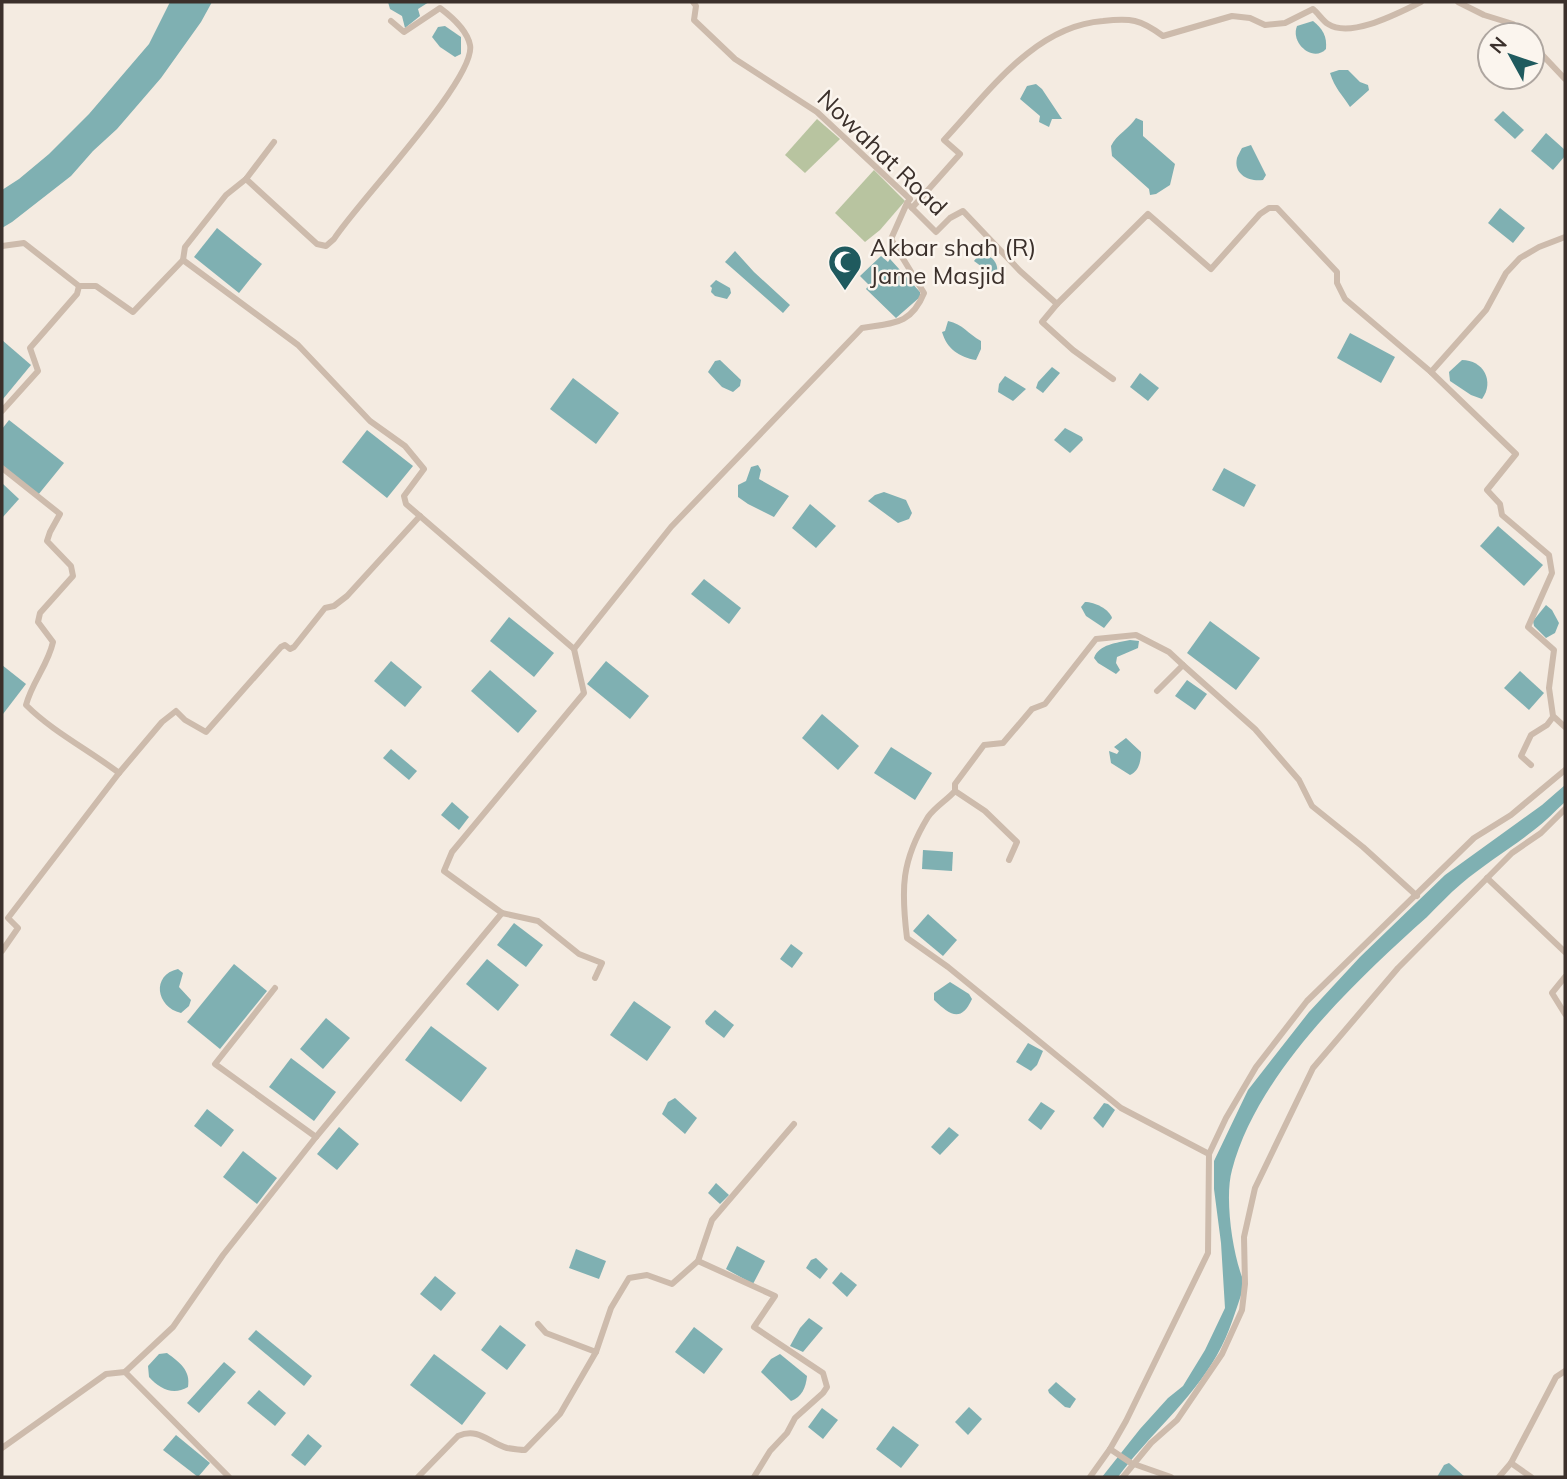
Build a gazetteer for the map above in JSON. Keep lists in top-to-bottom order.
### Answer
{
  "streets": {
    "street": ["Nowahat Road"]
  },
  "places": {
    "mosque": ["Akbar shah (R) Jame Masjid"]
  },
  "north": "top left"
}
